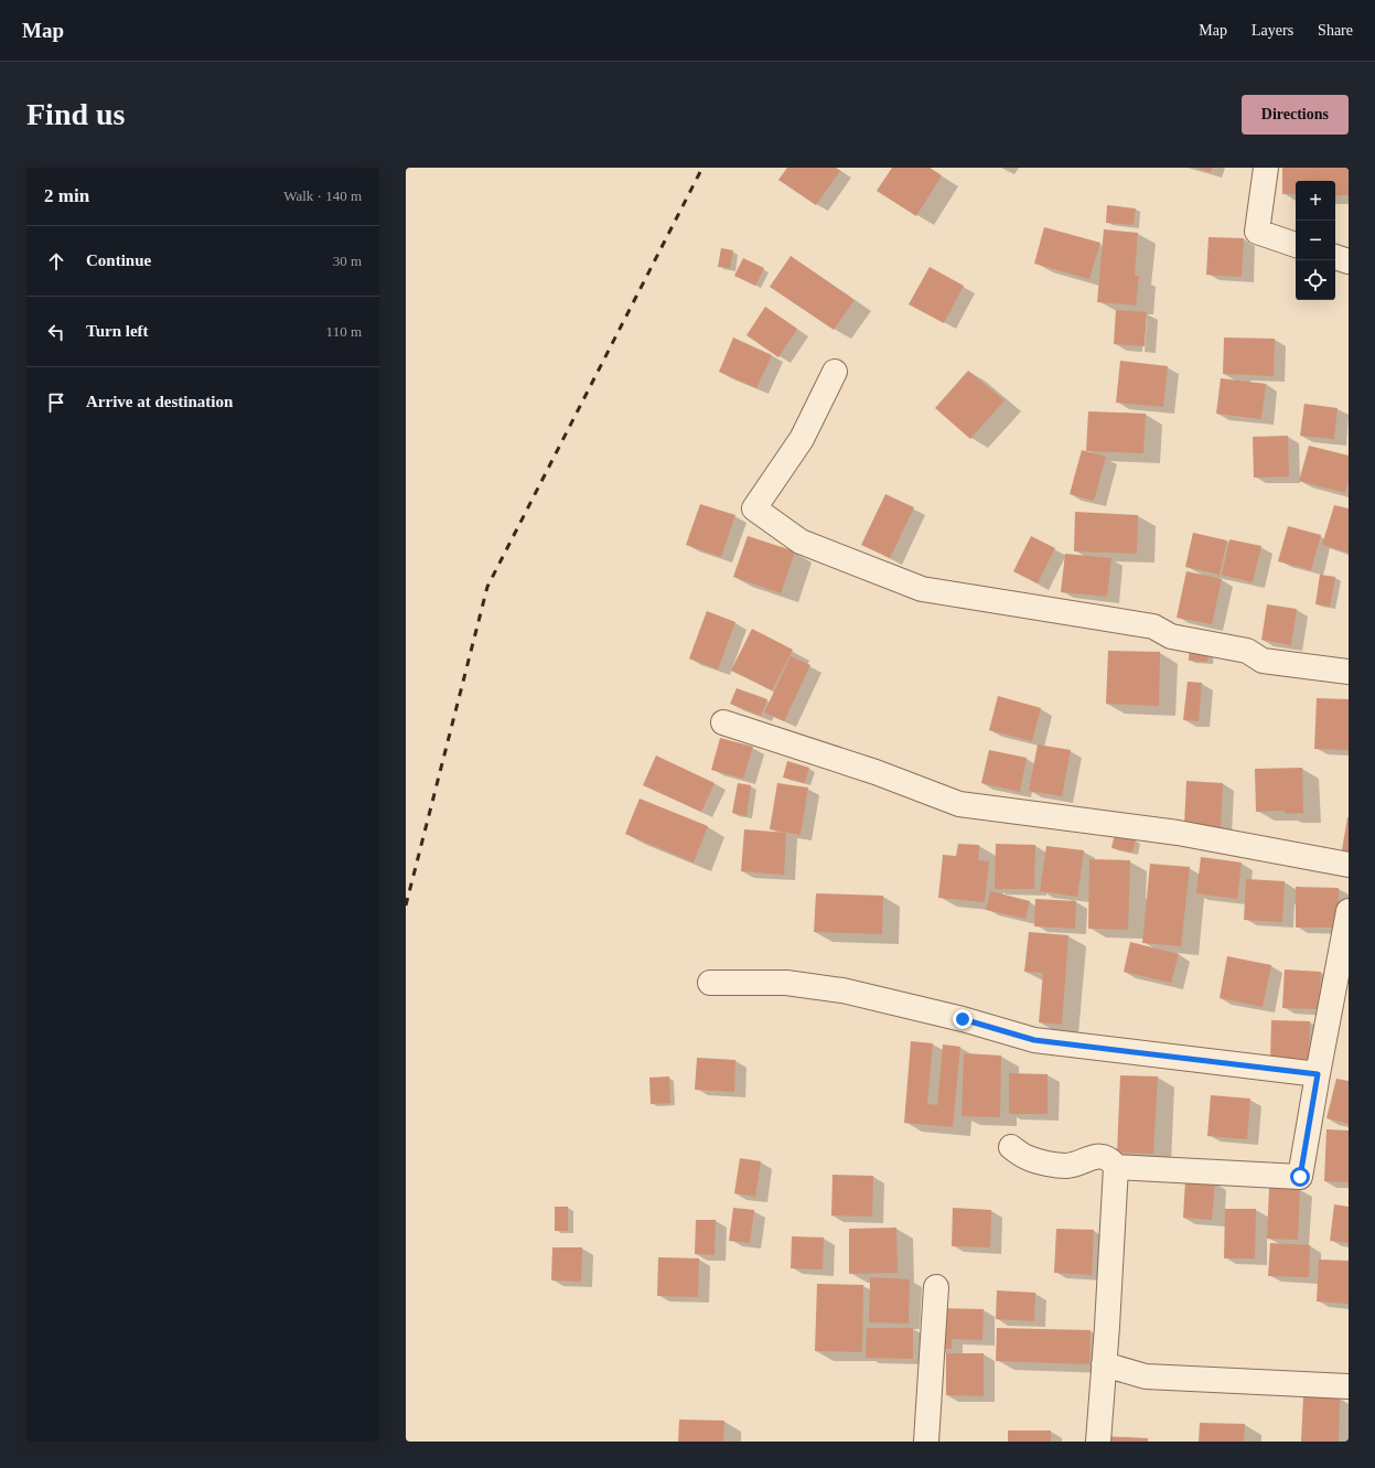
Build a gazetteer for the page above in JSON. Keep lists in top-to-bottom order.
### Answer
{
  "page": {
    "header": "Map",
    "nav": ["Map", "Layers", "Share"],
    "buttons": "Directions",
    "title": "Find us",
    "heading": ["2 min", "Walk · 140 m"],
    "map_buttons": ["+", "−"],
    "list": [
      ["Continue", "30 m"],
      ["Turn left", "110 m"],
      "Arrive at destination"
    ]
  }
}
